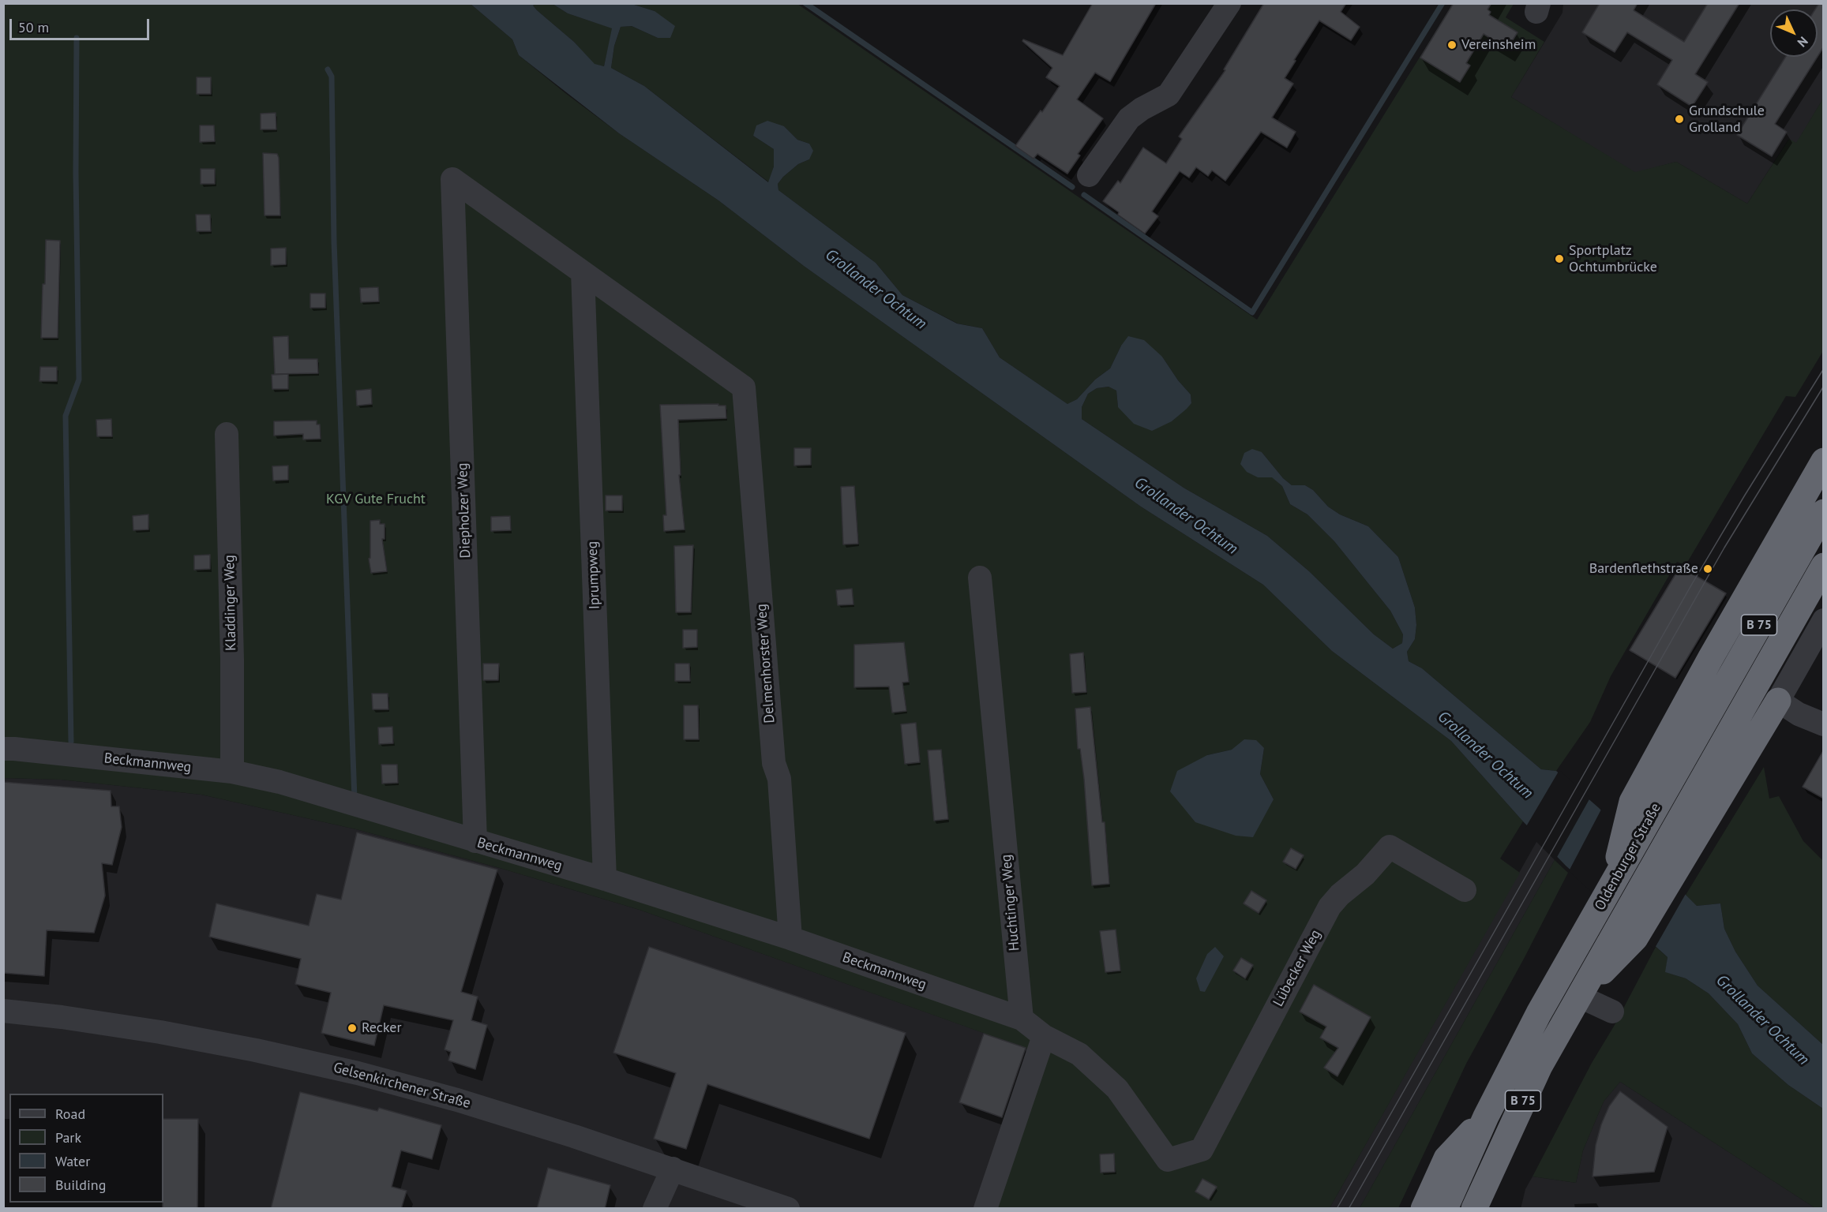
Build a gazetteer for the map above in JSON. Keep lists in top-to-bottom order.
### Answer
{
  "streets": {
    "highway": ["B 75", "Oldenburger Straße"],
    "street": [
      "Diepholzer Weg",
      "Iprumpweg",
      "Kladdinger Weg",
      "Delmenhorster Weg",
      "Beckmannweg",
      "Huchtinger Weg",
      "Lübecker Weg",
      "Gelsenkirchener Straße"
    ]
  },
  "crossings": [
    ["Diepholzer Weg", "Iprumpweg"],
    ["Diepholzer Weg", "Delmenhorster Weg"],
    ["Diepholzer Weg", "Beckmannweg"],
    ["Iprumpweg", "Delmenhorster Weg"],
    ["Iprumpweg", "Beckmannweg"],
    ["Kladdinger Weg", "Beckmannweg"],
    ["Delmenhorster Weg", "Beckmannweg"],
    ["Beckmannweg", "Huchtinger Weg"]
  ],
  "water": ["Grollander Ochtum"],
  "parks": ["KGV Gute Frucht"],
  "places": [
    "Vereinsheim",
    "Grundschule Grolland",
    "Sportplatz Ochtumbrücke",
    "Bardenflethstraße",
    "Recker"
  ],
  "legend": [
    "Road",
    "Park",
    "Water",
    "Building"
  ],
  "scale_bar": "50 m",
  "north": "bottom right"
}
